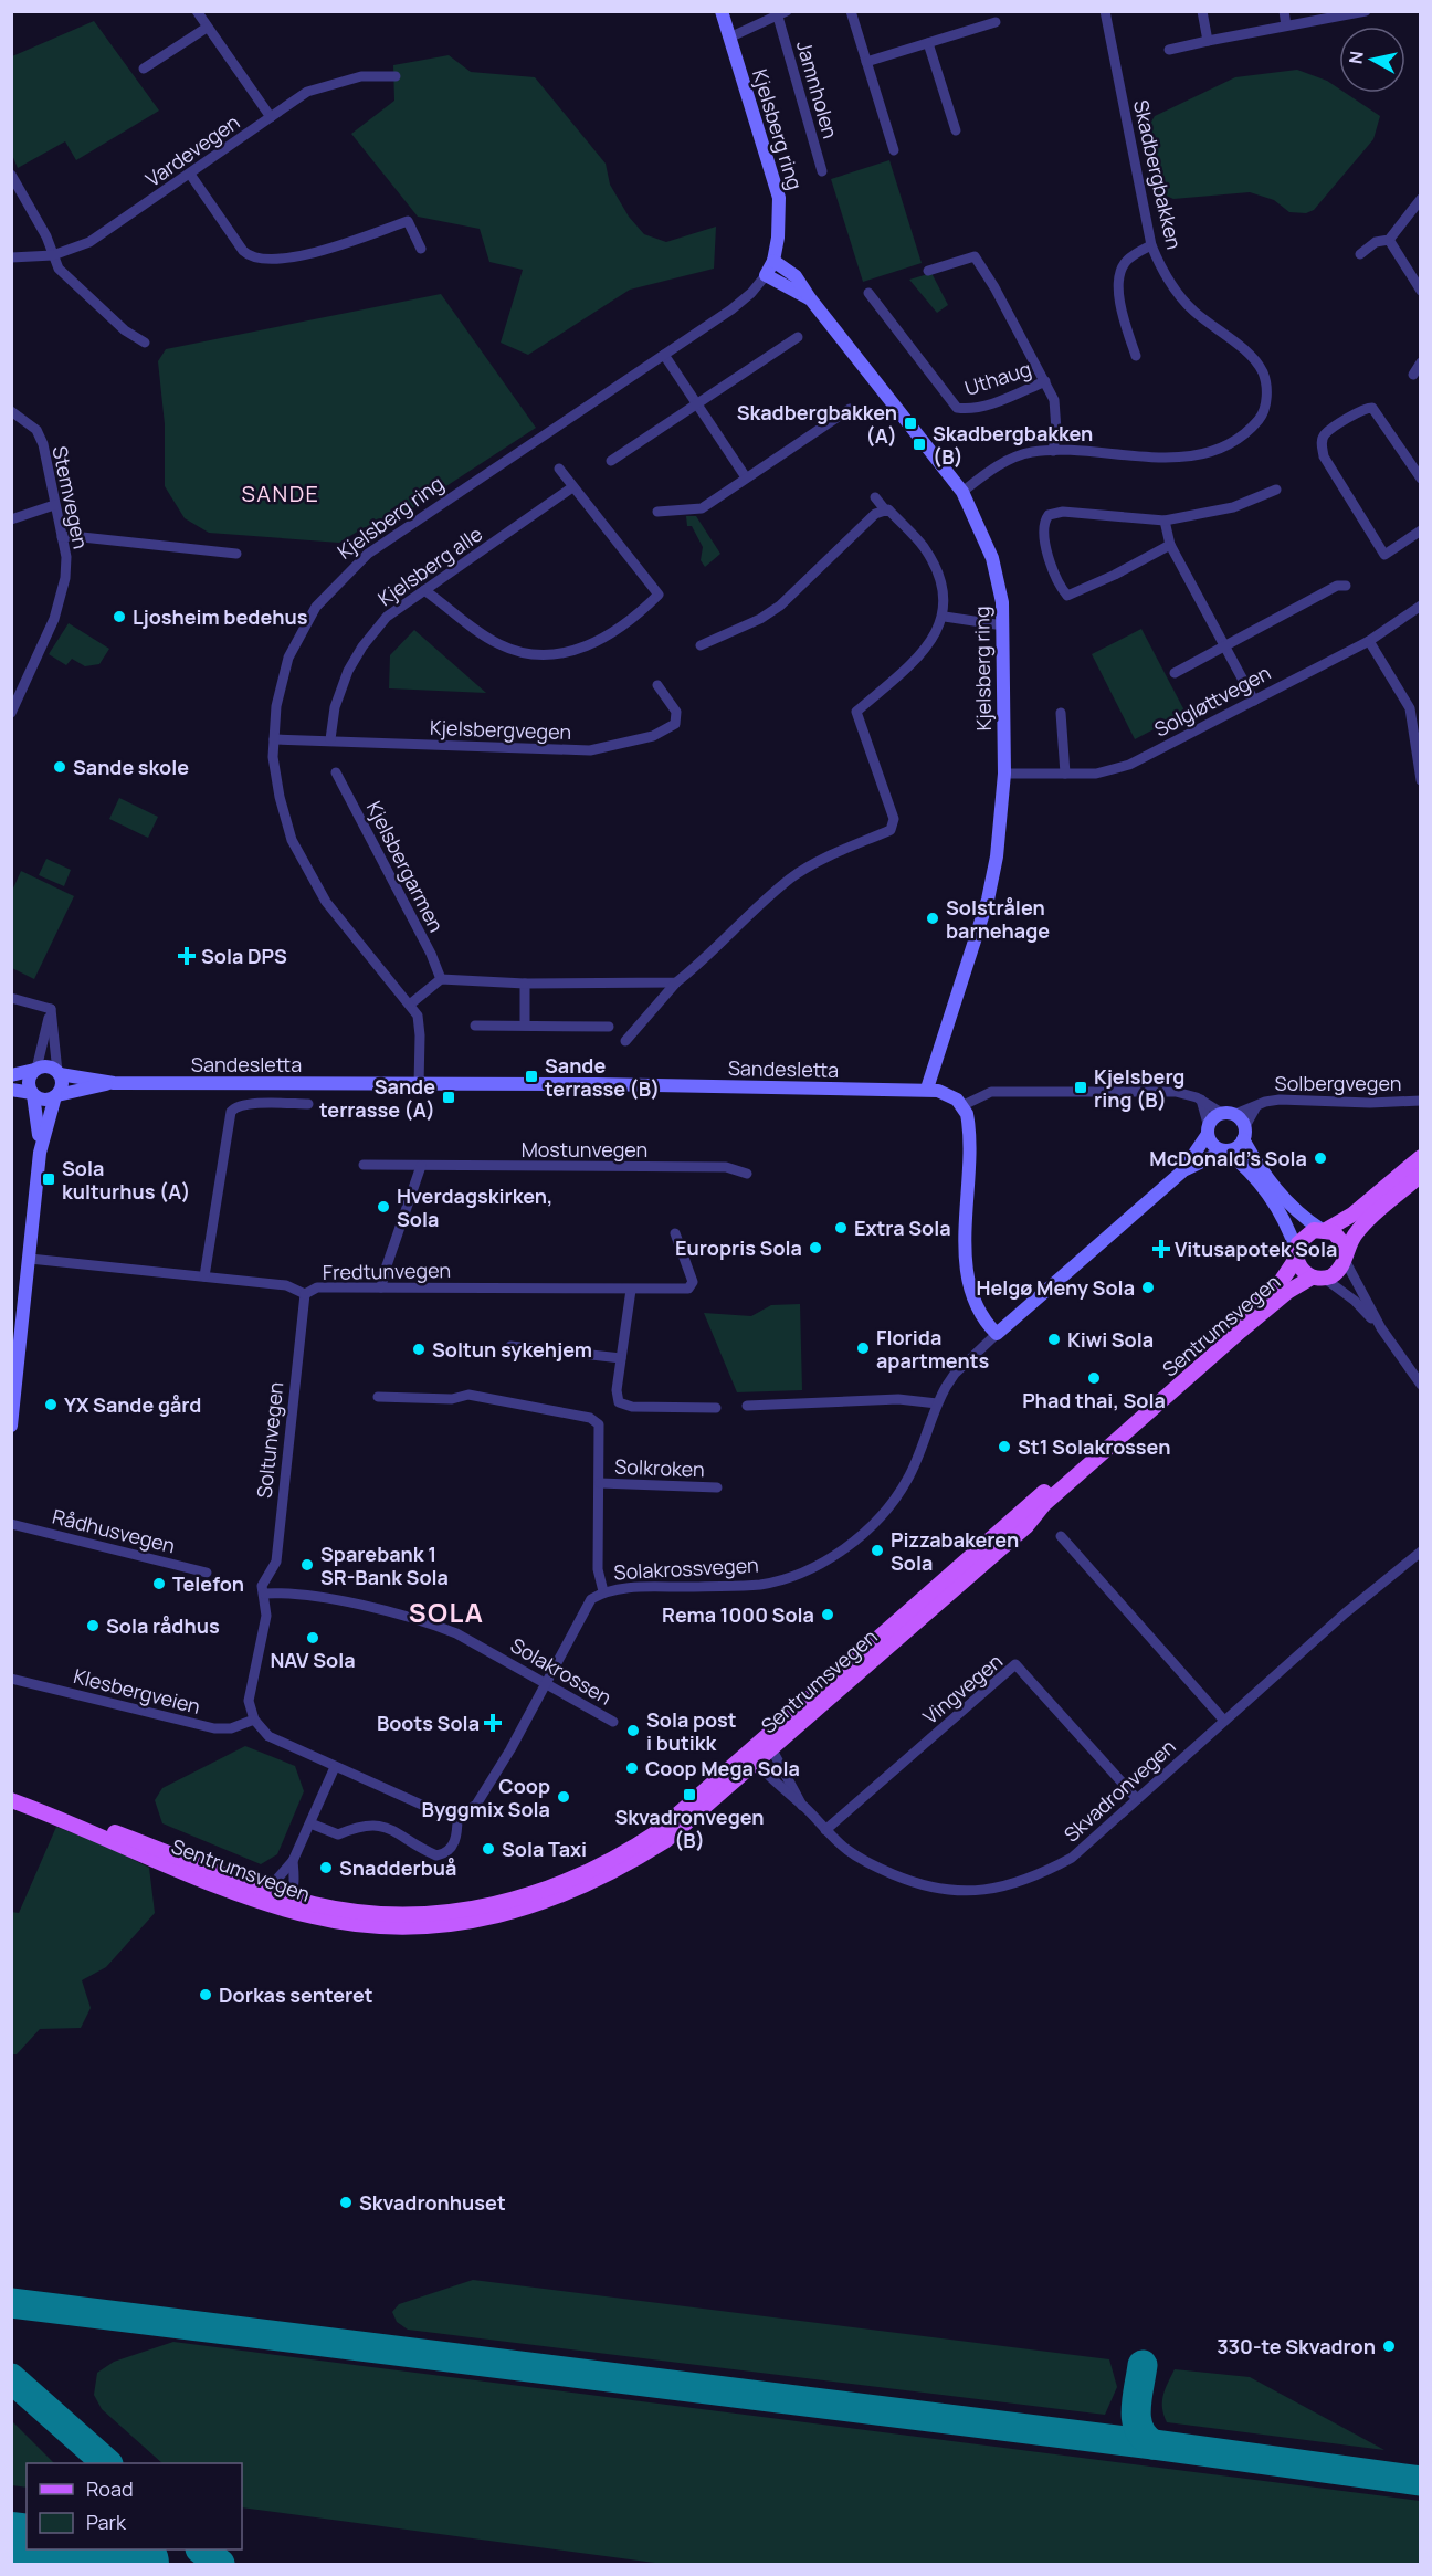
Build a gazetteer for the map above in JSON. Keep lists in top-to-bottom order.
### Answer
{
  "streets": {
    "main road": ["Sentrumsvegen"],
    "street": [
      "Jamnholen",
      "Kjelsberg ring",
      "Vardevegen",
      "Skadbergbakken",
      "Uthaug",
      "Stemvegen",
      "Kjelsberg alle",
      "Solgløttvegen",
      "Kjelsbergvegen",
      "Kjelsbergarmen",
      "Sandesletta",
      "Solbergvegen",
      "Mostunvegen",
      "Fredtunvegen",
      "Soltunvegen",
      "Solkroken",
      "Rådhusvegen",
      "Solakrossvegen",
      "Solakrossen",
      "Vingvegen",
      "Klesbergveien",
      "Skvadronvegen"
    ]
  },
  "crossings": [
    ["Kjelsberg ring", "Skadbergbakken"],
    ["Kjelsberg ring", "Solgløttvegen"],
    ["Kjelsberg ring", "Kjelsbergvegen"],
    ["Kjelsberg ring", "Sandesletta"],
    ["Skadbergbakken", "Uthaug"],
    ["Kjelsberg alle", "Kjelsbergvegen"],
    ["Fredtunvegen", "Soltunvegen"],
    ["Sentrumsvegen", "Skvadronvegen"],
    ["Soltunvegen", "Solakrossen"],
    ["Solkroken", "Solakrossvegen"],
    ["Solakrossvegen", "Solakrossen"],
    ["Vingvegen", "Skvadronvegen"]
  ],
  "districts": ["SANDE", "SOLA"],
  "places": {
    "transit": [
      "Skadbergbakken (A)",
      "Skadbergbakken (B)",
      "Sande terrasse (B)",
      "Kjelsberg ring (B)",
      "Sande terrasse (A)",
      "Sola kulturhus (A)",
      "Skvadronvegen (B)"
    ],
    "other": [
      "Ljosheim bedehus",
      "Sande skole",
      "Solstrålen barnehage",
      "McDonald's Sola",
      "Hverdagskirken, Sola",
      "Extra Sola",
      "Europris Sola",
      "Helgø Meny Sola",
      "Kiwi Sola",
      "Florida apartments",
      "Soltun sykehjem",
      "Phad thai, Sola",
      "YX Sande gård",
      "St1 Solakrossen",
      "Pizzabakeren Sola",
      "Sparebank 1 SR-Bank Sola",
      "Telefon",
      "Rema 1000 Sola",
      "Sola rådhus",
      "NAV Sola",
      "Sola post i butikk",
      "Coop Mega Sola",
      "Coop Byggmix Sola",
      "Sola Taxi",
      "Snadderbuå",
      "Dorkas senteret",
      "Skvadronhuset",
      "330-te Skvadron"
    ],
    "health": ["Sola DPS", "Vitusapotek Sola", "Boots Sola"]
  },
  "legend": ["Road", "Park"],
  "north": "left"
}
